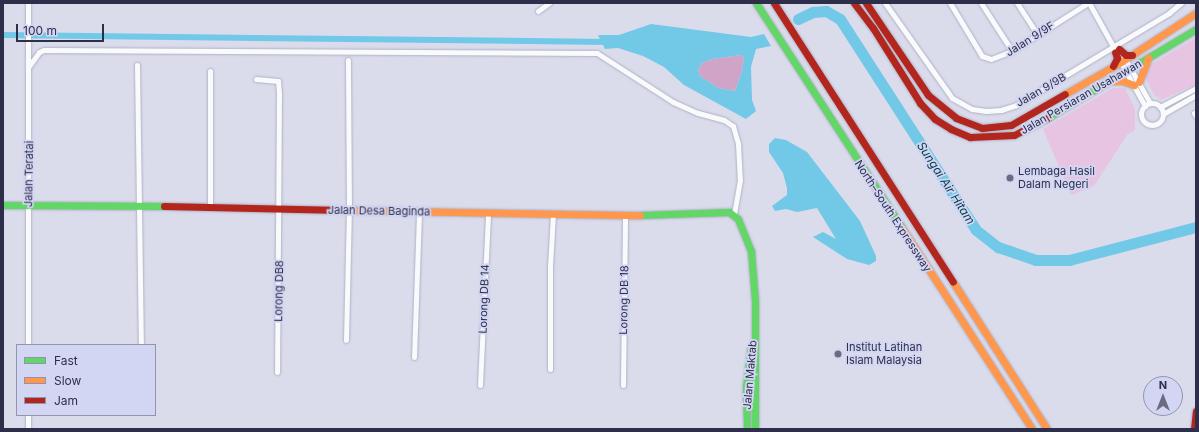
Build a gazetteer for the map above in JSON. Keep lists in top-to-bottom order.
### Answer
{
  "streets": {
    "main road": [
      "Jalan Persiaran Usahawan",
      "Jalan Desa Baginda",
      "North–South Expressway",
      "Jalan Maktab"
    ],
    "street": [
      "Jalan 9/9F",
      "Jalan 9/9B",
      "Jalan Teratai",
      "Lorong DB8",
      "Lorong DB 14",
      "Lorong DB 18"
    ]
  },
  "crossings": [
    ["Jalan Teratai", "Jalan Desa Baginda"],
    ["Jalan Desa Baginda", "Lorong DB8"],
    ["Jalan Desa Baginda", "Lorong DB 14"],
    ["Jalan Desa Baginda", "Lorong DB 18"],
    ["Jalan Desa Baginda", "Jalan Maktab"]
  ],
  "water": ["Sungai Air Hitam"],
  "places": ["Lembaga Hasil Dalam Negeri", "Institut Latihan Islam Malaysia"],
  "legend": ["Fast", "Slow", "Jam"],
  "scale_bar": "100 m",
  "north": "top"
}
